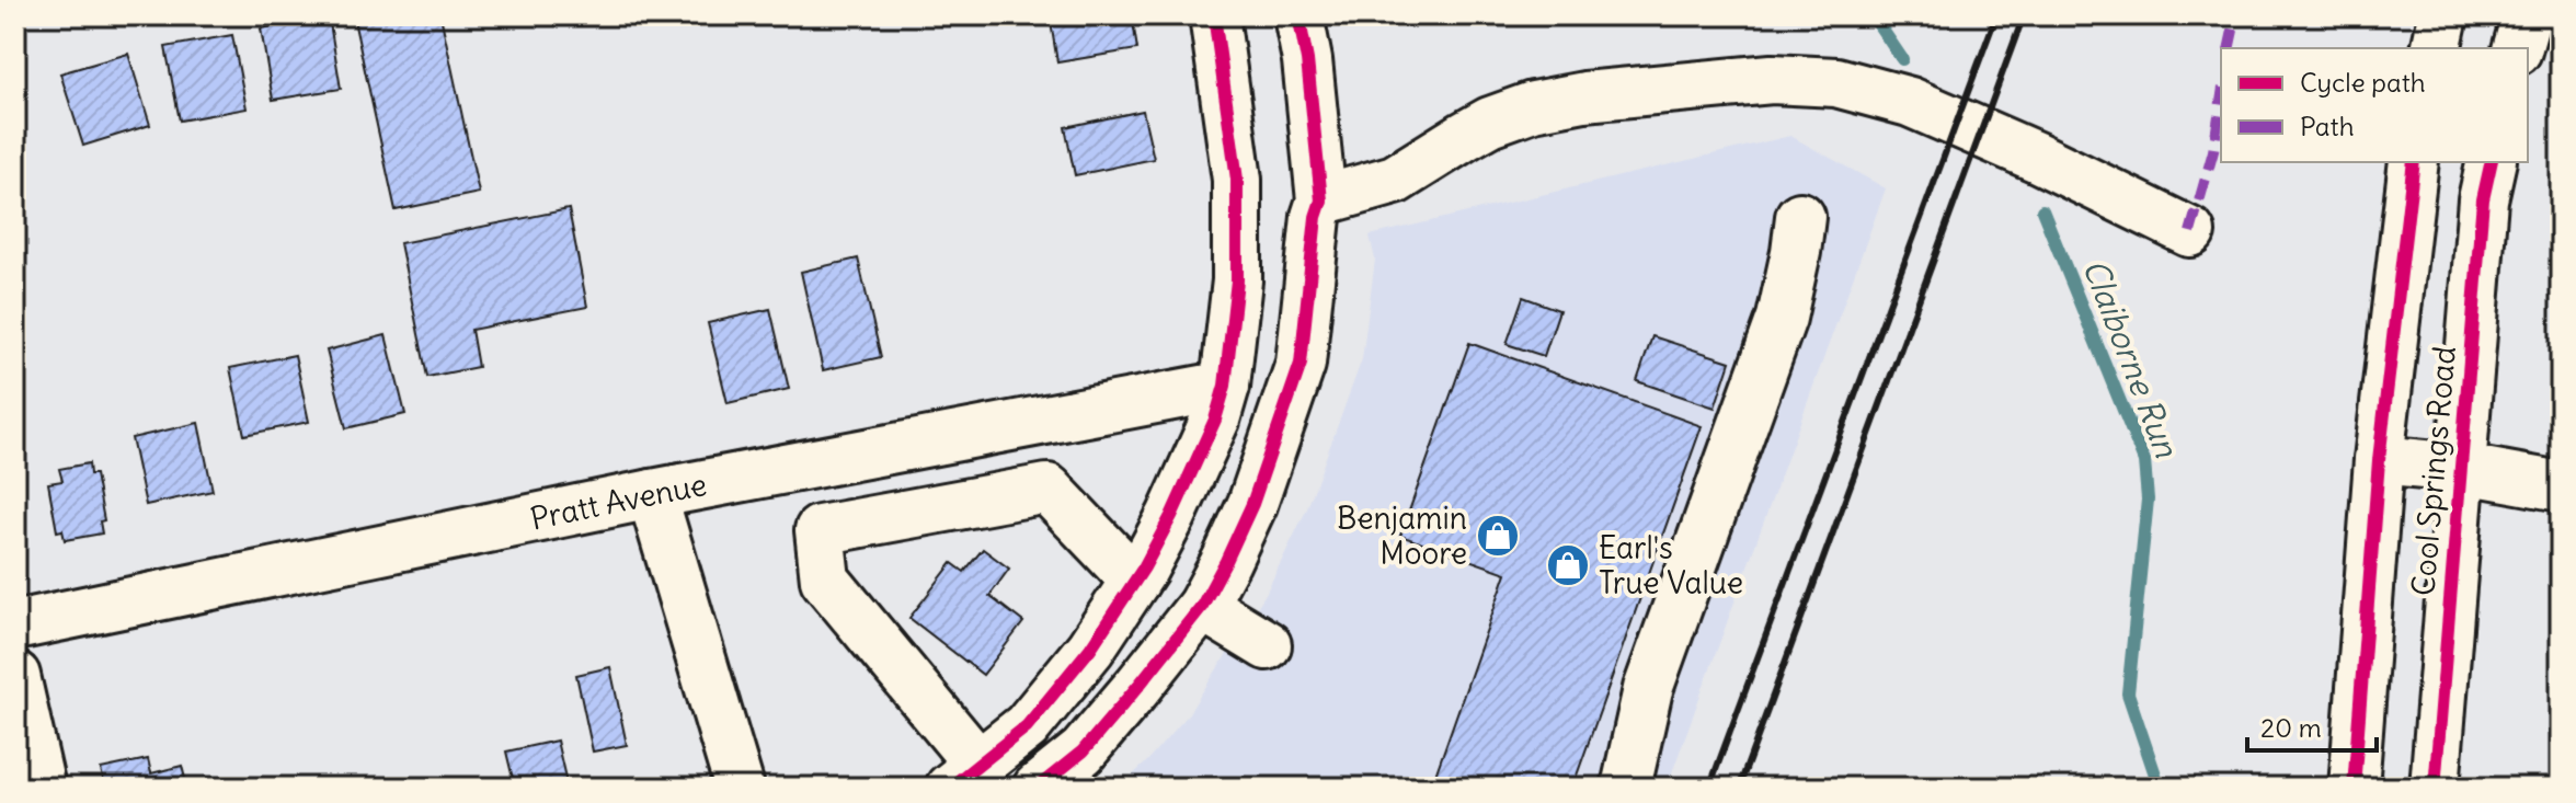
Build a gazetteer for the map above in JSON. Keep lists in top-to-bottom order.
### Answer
{
  "streets": {
    "main road": ["Cool Springs Road", "Pratt Avenue"]
  },
  "water": ["Claiborne Run"],
  "places": {
    "shop": ["Benjamin Moore", "Earl's True Value"]
  },
  "legend": ["Cycle path", "Path"],
  "scale_bar": "20 m"
}
